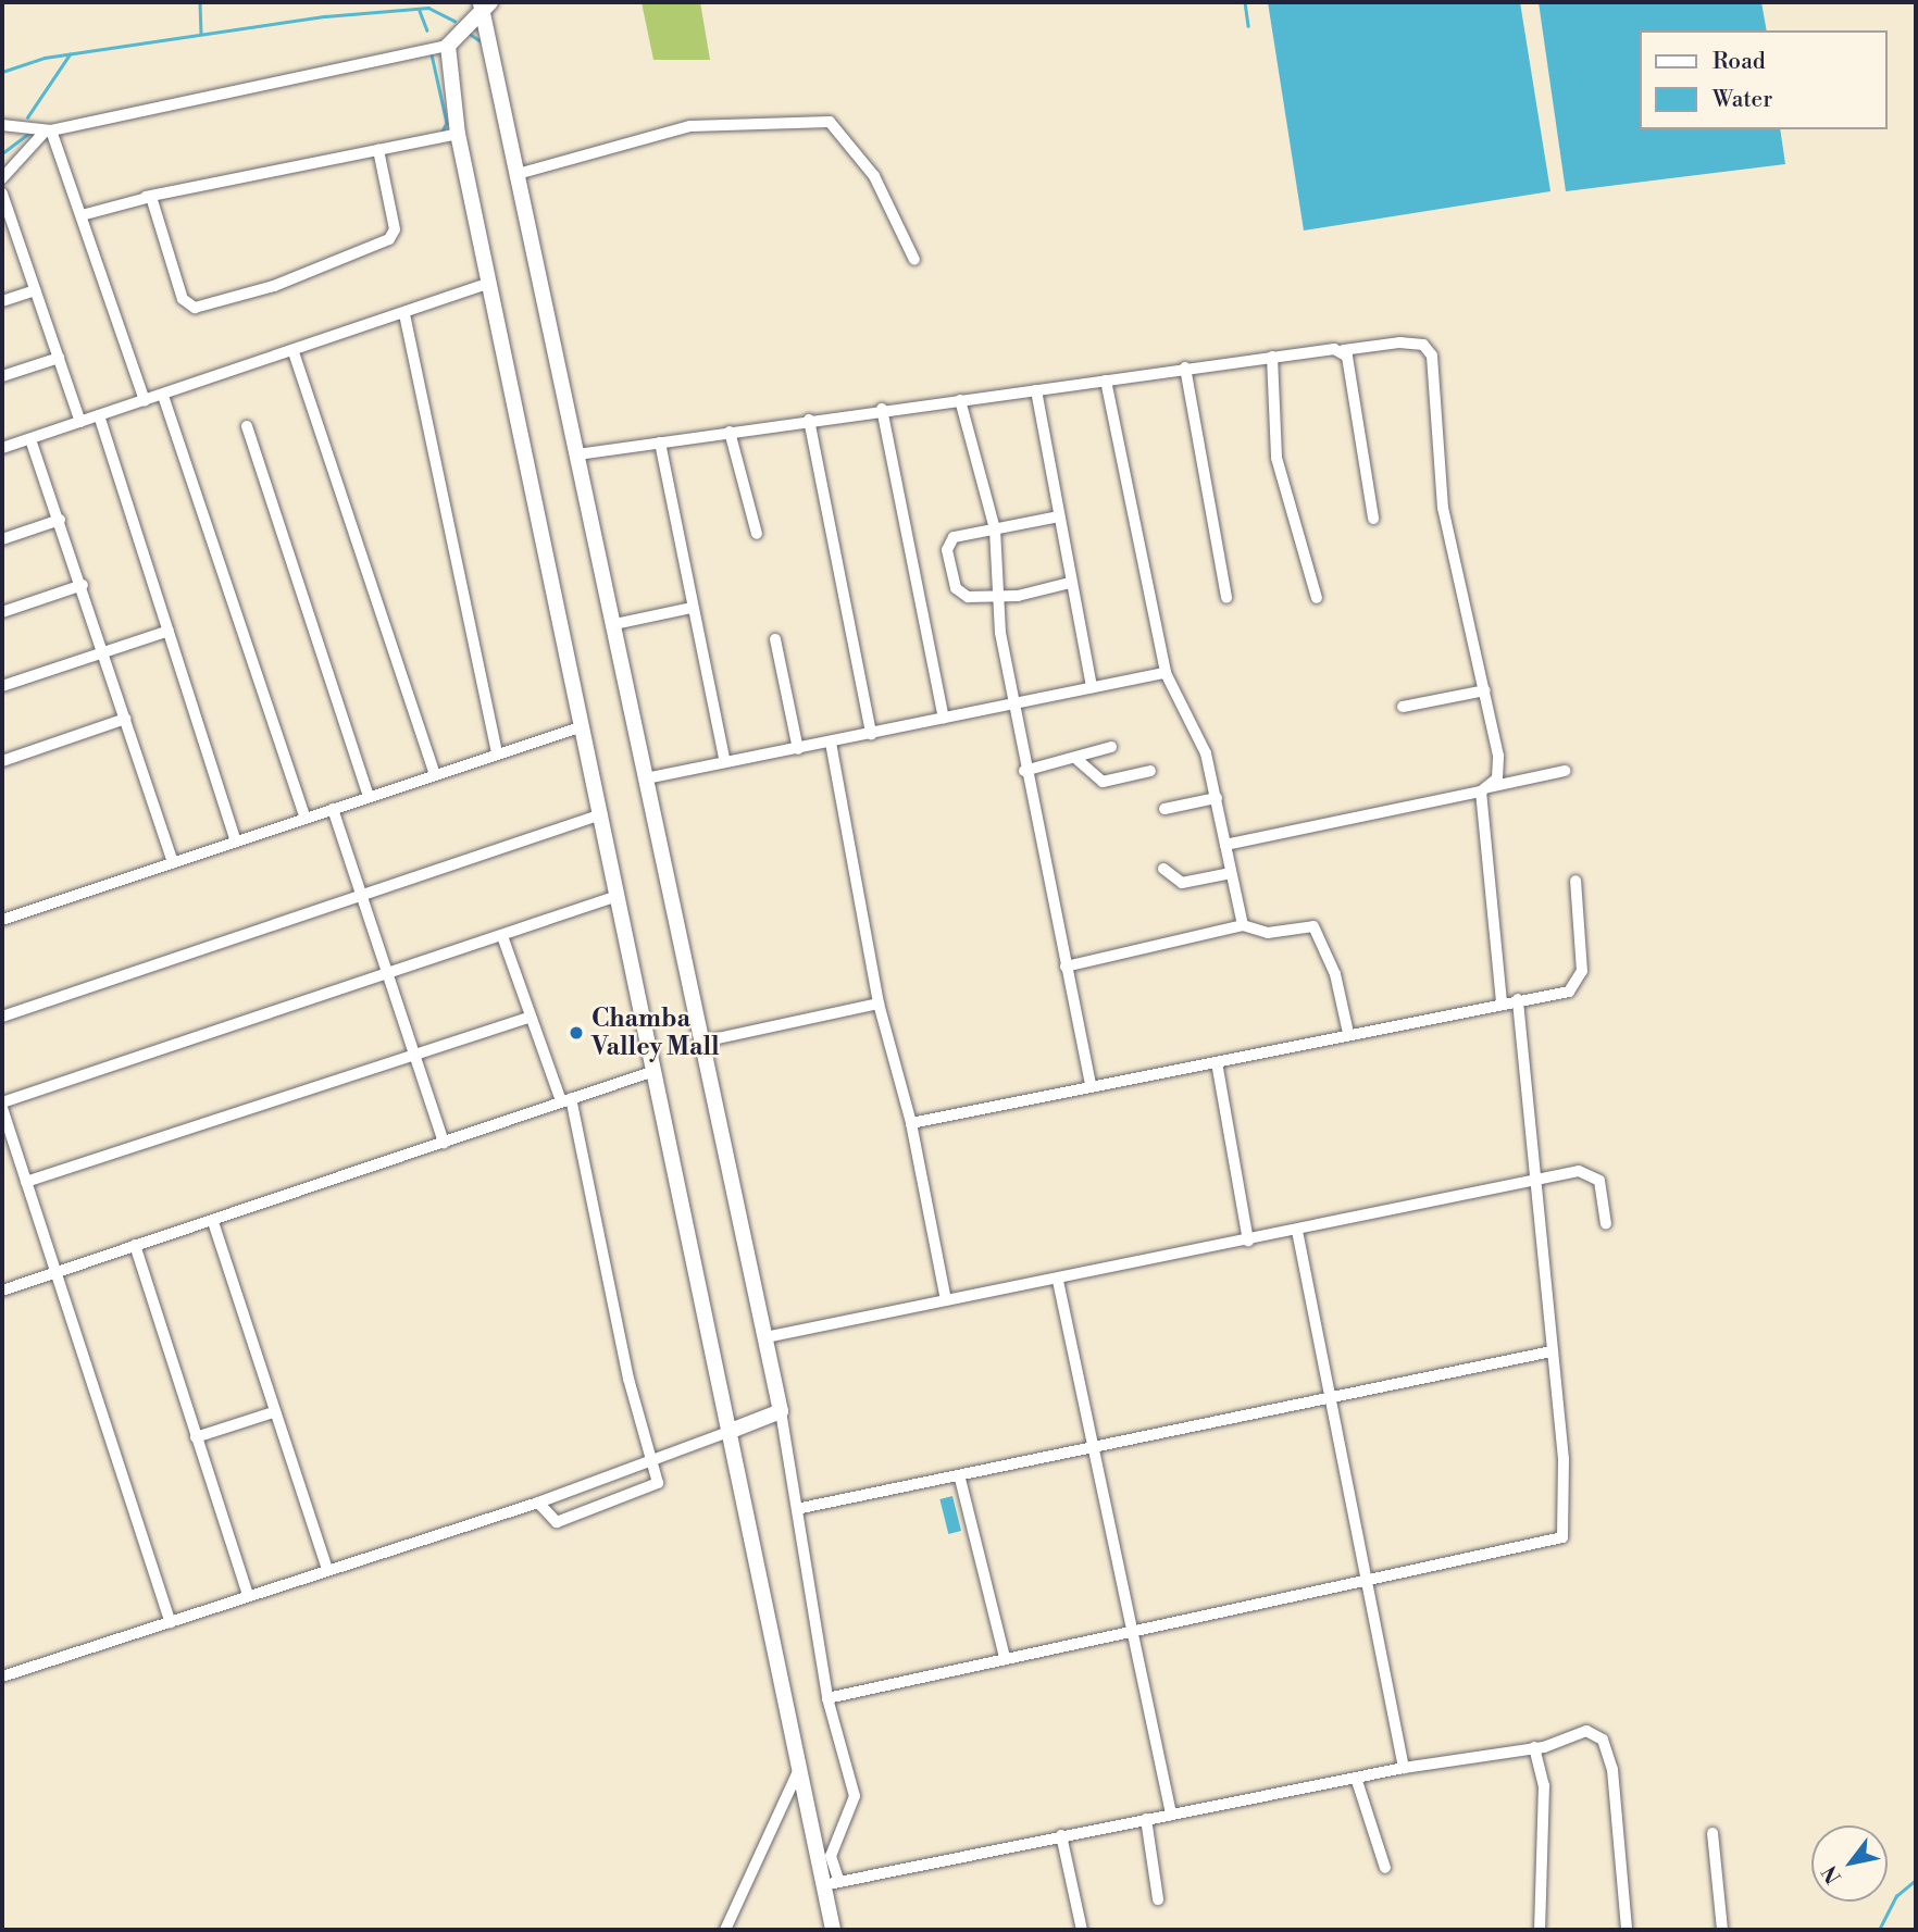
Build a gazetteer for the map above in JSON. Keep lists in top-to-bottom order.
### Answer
{
  "places": ["Chamba Valley Mall"],
  "legend": ["Road", "Water"],
  "north": "bottom left"
}
